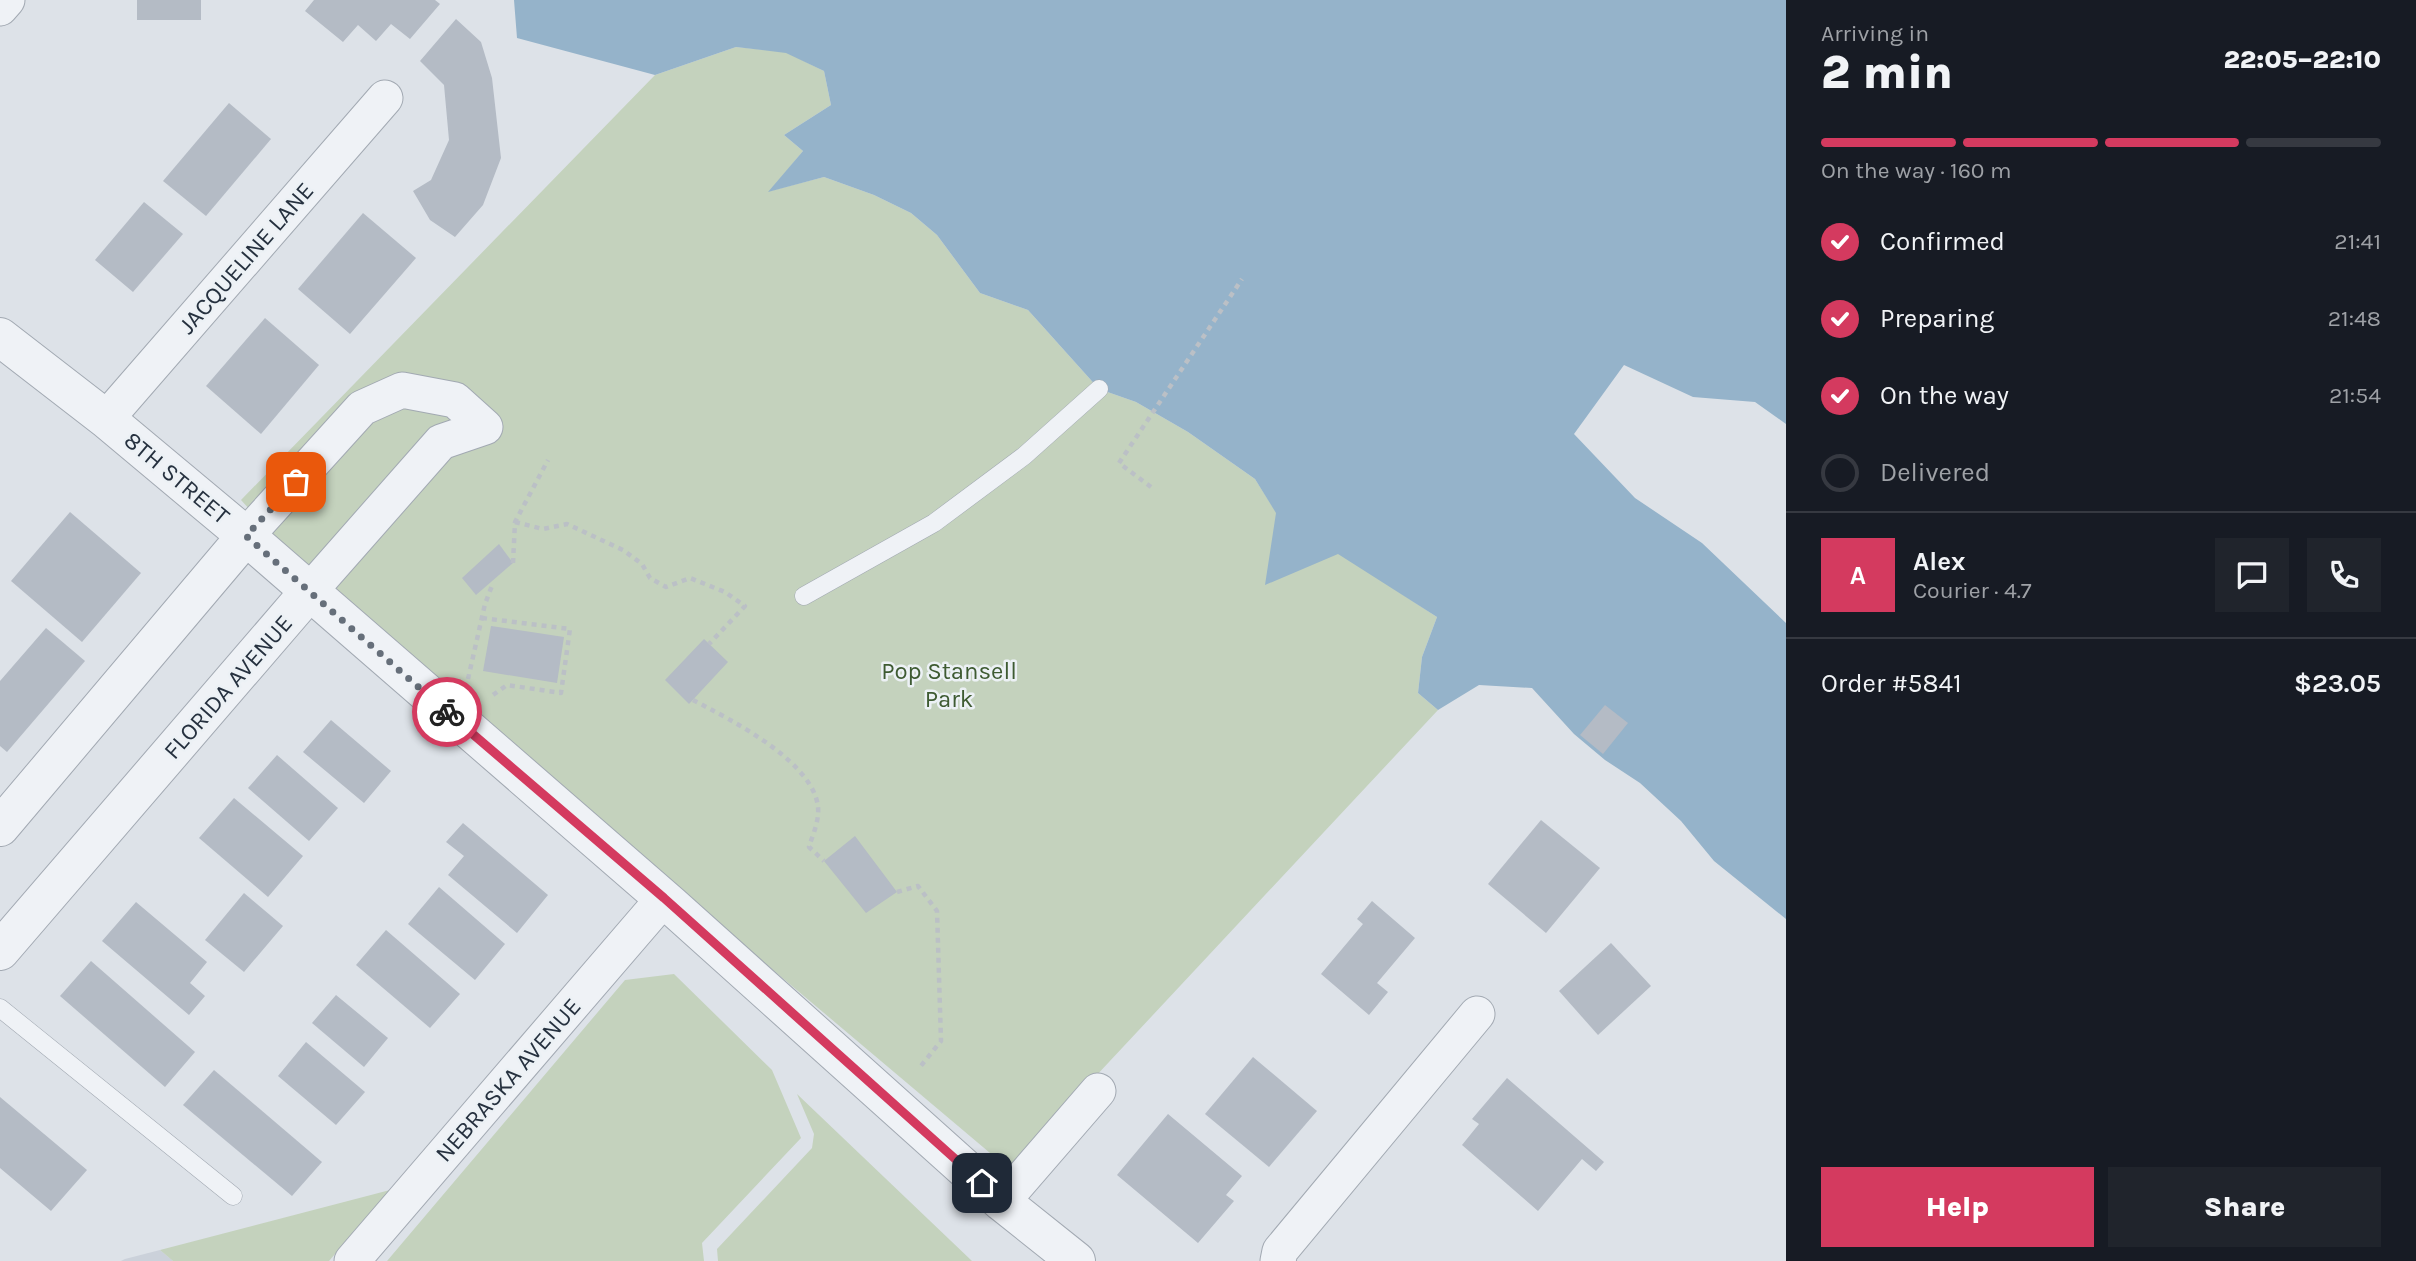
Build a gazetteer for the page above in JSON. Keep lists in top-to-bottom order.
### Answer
{
  "streets": {
    "street": [
      "JACQUELINE LANE",
      "8TH STREET",
      "FLORIDA AVENUE",
      "NEBRASKA AVENUE"
    ]
  },
  "crossings": [
    ["JACQUELINE LANE", "8TH STREET"],
    ["8TH STREET", "FLORIDA AVENUE"],
    ["8TH STREET", "NEBRASKA AVENUE"]
  ],
  "parks": ["Pop Stansell Park"],
  "page": {
    "heading": ["2 min", "Arriving in", "22:05–22:10"],
    "panel": [
      "Alex",
      "Courier · 4.7",
      "Order #5841",
      "$23.05"
    ],
    "bar": "On the way · 160 m",
    "list": [
      ["Confirmed", "21:41"],
      ["Preparing", "21:48"],
      ["On the way", "21:54"],
      "Delivered"
    ],
    "round": "A",
    "buttons": ["Help", "Share"]
  }
}
